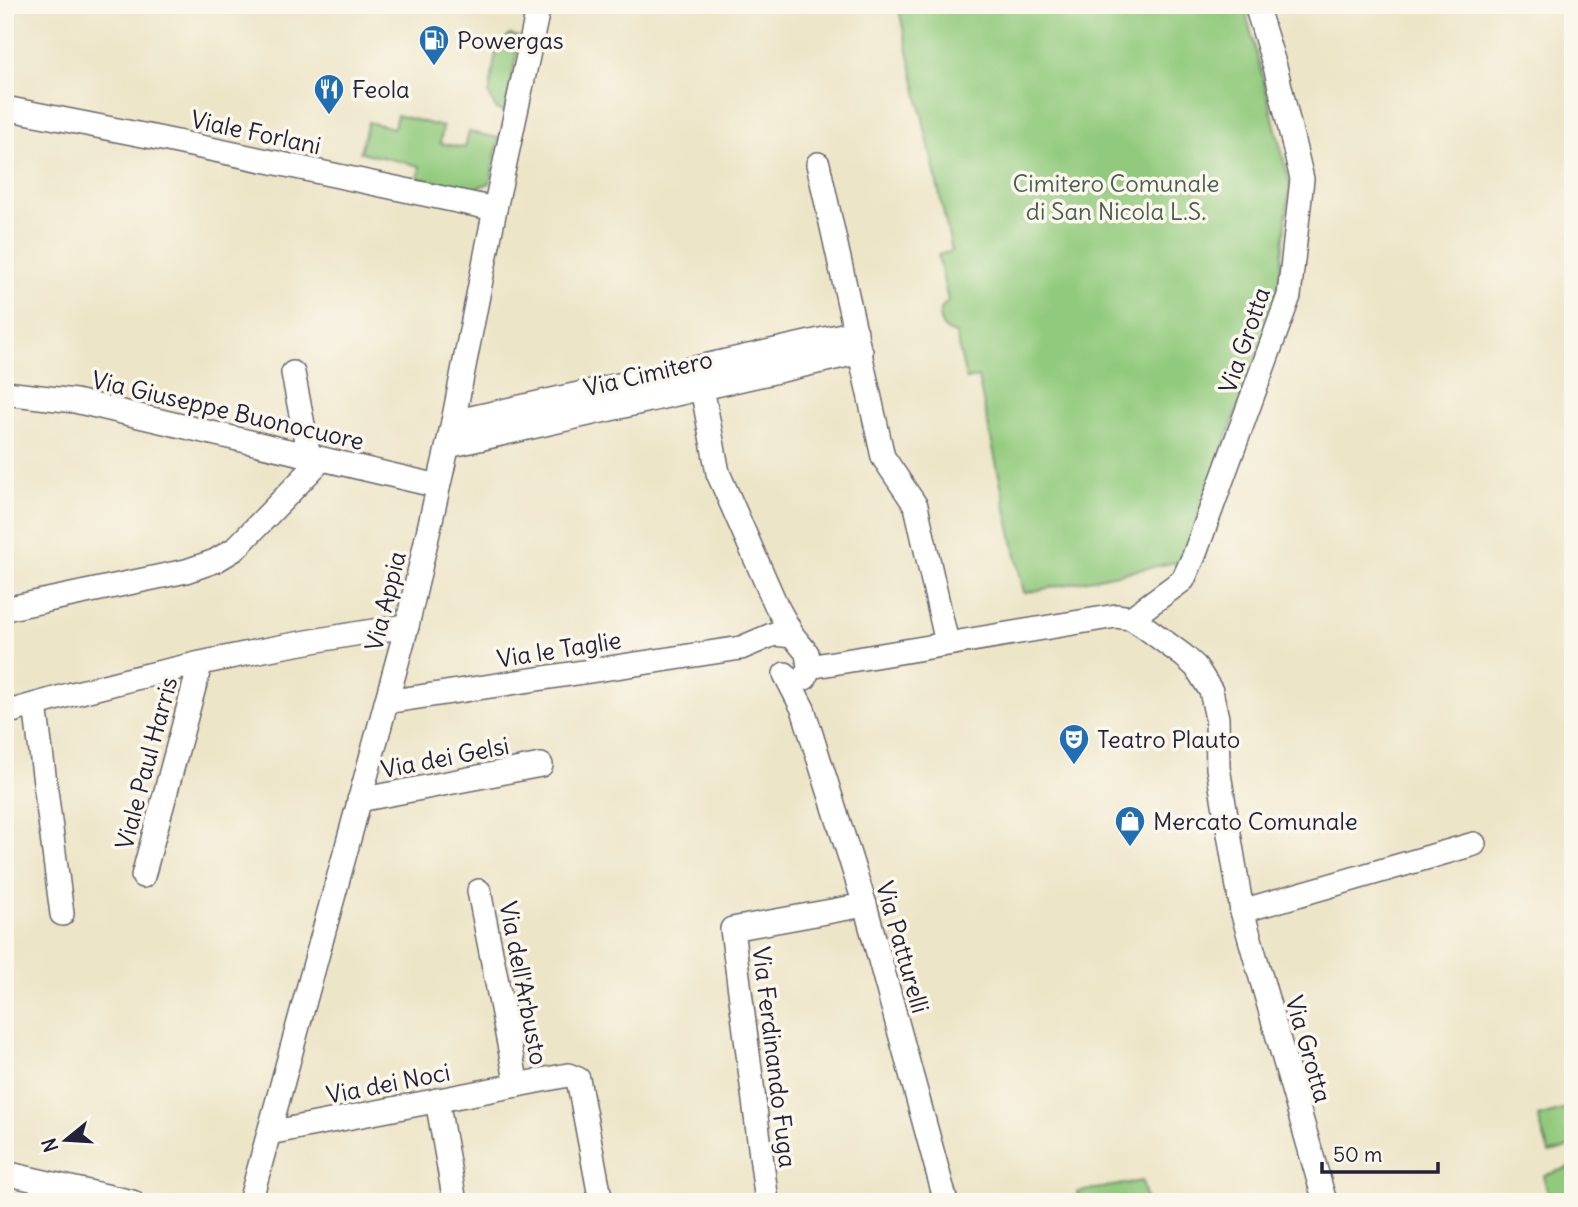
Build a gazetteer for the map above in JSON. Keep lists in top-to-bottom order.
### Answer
{
  "streets": {
    "street": [
      "Viale Forlani",
      "Via Grotta",
      "Via Cimitero",
      "Via Giuseppe Buonocuore",
      "Via Appia",
      "Via le Taglie",
      "Via dei Gelsi",
      "Viale Paul Harris",
      "Via Patturelli",
      "Via dell'Arbusto",
      "Via Ferdinando Fuga",
      "Via dei Noci"
    ]
  },
  "crossings": [
    ["Viale Forlani", "Via Appia"],
    ["Via Cimitero", "Via Appia"],
    ["Via Giuseppe Buonocuore", "Via Appia"],
    ["Via Appia", "Via le Taglie"],
    ["Via Appia", "Via dei Gelsi"],
    ["Via Appia", "Viale Paul Harris"],
    ["Via Appia", "Via dei Noci"],
    ["Via le Taglie", "Via Patturelli"],
    ["Via Patturelli", "Via Ferdinando Fuga"],
    ["Via dell'Arbusto", "Via dei Noci"]
  ],
  "parks": ["Cimitero Comunale di San Nicola L.S."],
  "places": {
    "fuel station": ["Powergas"],
    "restaurant": ["Feola"],
    "theatre": ["Teatro Plauto"],
    "shop": ["Mercato Comunale"]
  },
  "scale_bar": "50 m",
  "north": "left"
}
